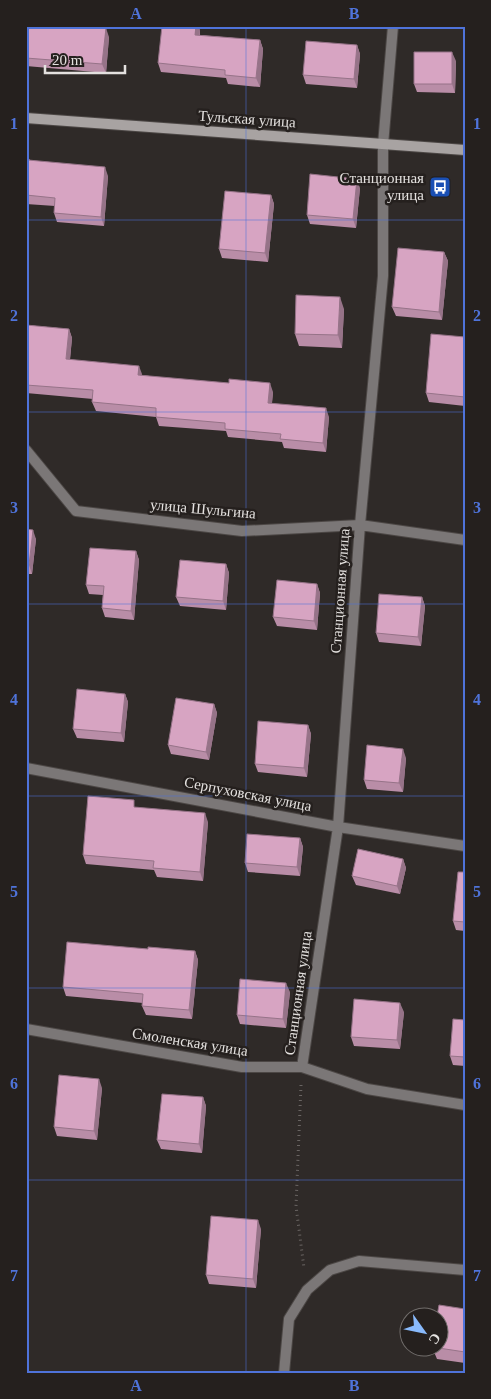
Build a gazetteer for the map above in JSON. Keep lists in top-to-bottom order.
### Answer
{
  "streets": {
    "main road": ["Тульская улица"],
    "street": [
      "улица Шульгина",
      "Станционная улица",
      "Серпуховская улица",
      "Смоленская улица"
    ]
  },
  "crossings": [
    ["Тульская улица", "Станционная улица"],
    ["улица Шульгина", "Станционная улица"],
    ["Станционная улица", "Серпуховская улица"],
    ["Станционная улица", "Смоленская улица"]
  ],
  "places": {
    "bus stop": ["Станционная улица"]
  },
  "scale_bar": "20 m",
  "north": "bottom right",
  "grid": {
    "columns": ["A", "B"],
    "rows": [
      "1",
      "2",
      "3",
      "4",
      "5",
      "6",
      "7"
    ]
  }
}
